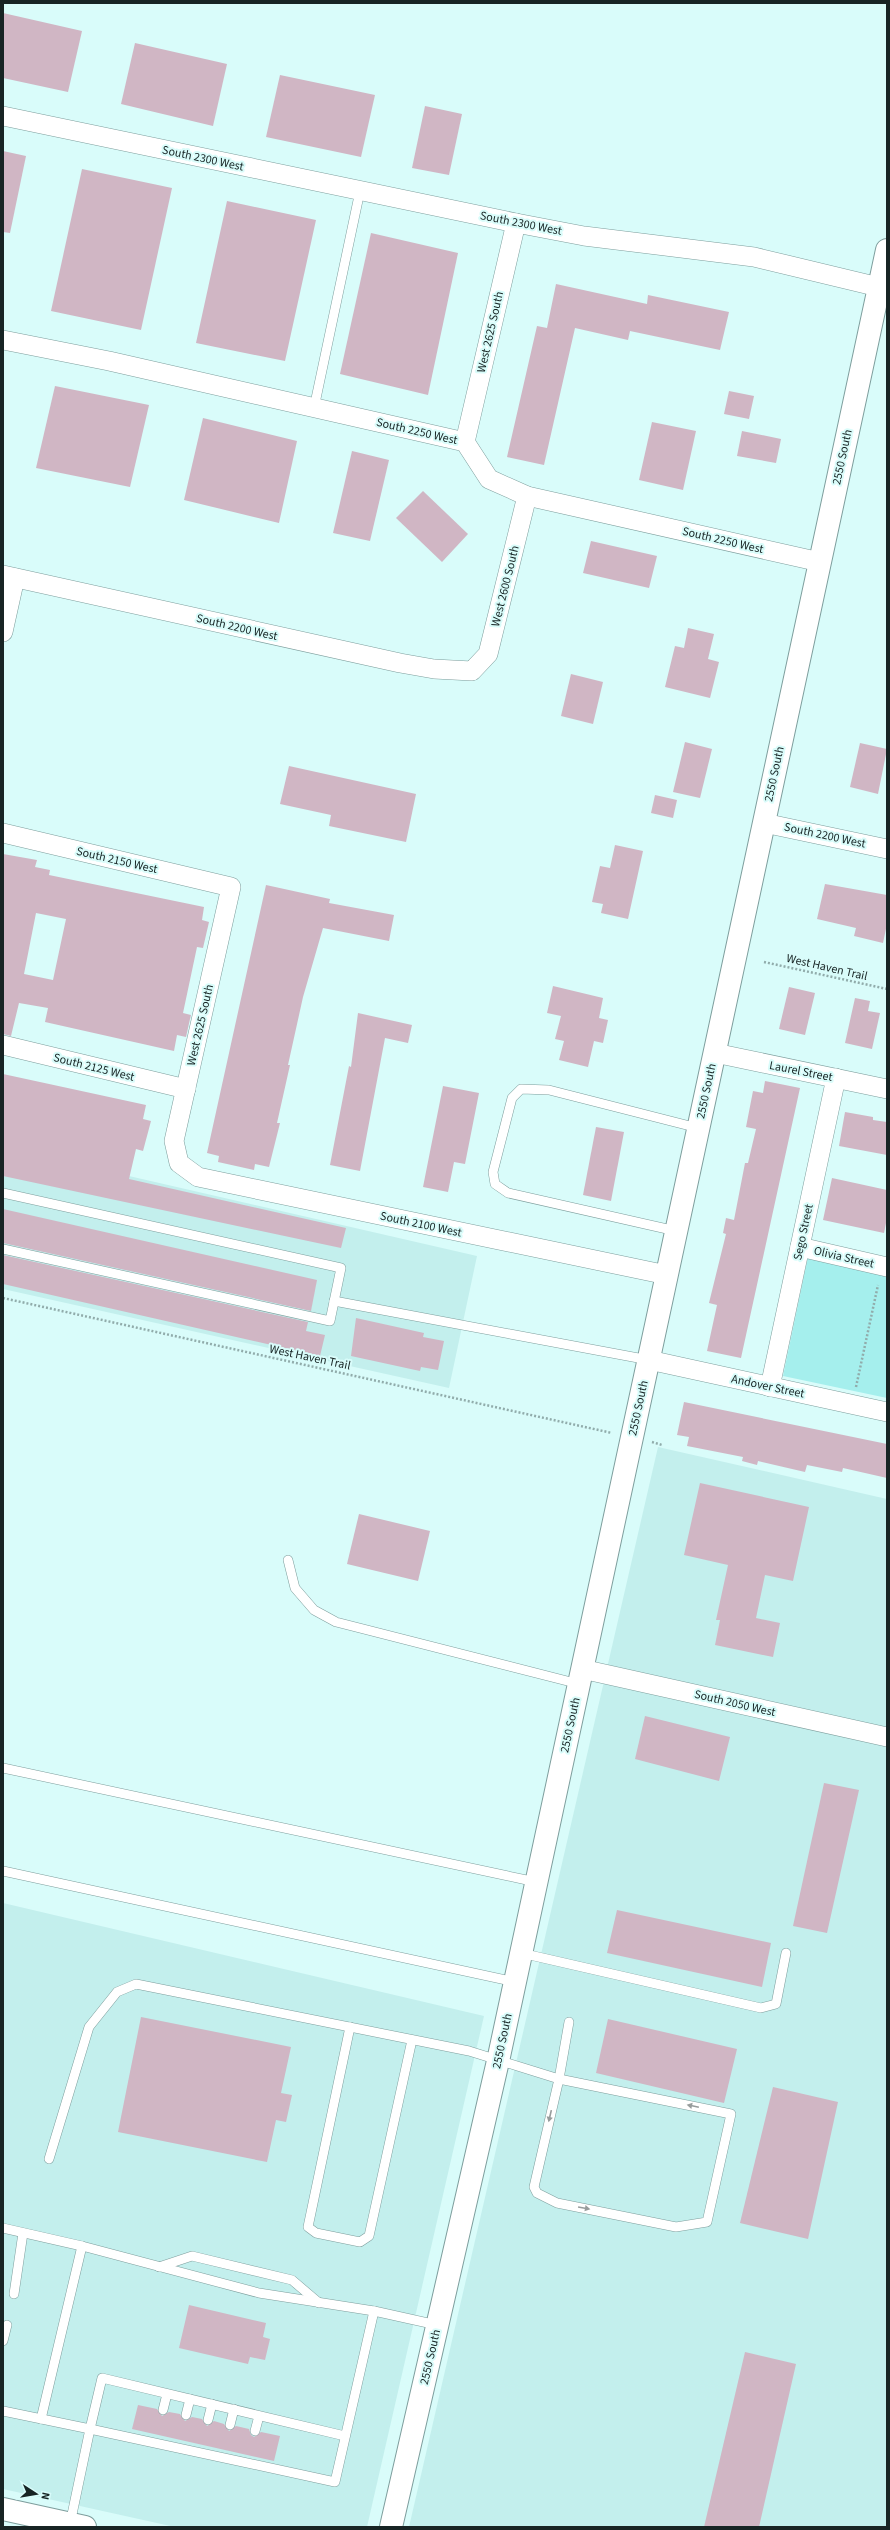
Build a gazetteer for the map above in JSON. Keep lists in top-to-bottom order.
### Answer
{
  "streets": {
    "street": [
      "South 2300 West",
      "West 2625 South",
      "South 2250 West",
      "2550 South",
      "West 2600 South",
      "South 2200 West",
      "South 2150 West",
      "South 2125 West",
      "Laurel Street",
      "South 2100 West",
      "Sego Street",
      "Olivia Street",
      "Andover Street",
      "South 2050 West"
    ],
    "path": ["West Haven Trail"]
  },
  "crossings": [
    ["South 2300 West", "West 2625 South"],
    ["South 2300 West", "2550 South"],
    ["West 2625 South", "South 2250 West"],
    ["West 2625 South", "South 2150 West"],
    ["West 2625 South", "South 2125 West"],
    ["West 2625 South", "South 2100 West"],
    ["South 2250 West", "2550 South"],
    ["South 2250 West", "West 2600 South"],
    ["2550 South", "South 2200 West"],
    ["2550 South", "Laurel Street"],
    ["2550 South", "South 2100 West"],
    ["2550 South", "Andover Street"],
    ["2550 South", "South 2050 West"],
    ["West 2600 South", "South 2200 West"],
    ["Laurel Street", "Sego Street"],
    ["Sego Street", "Olivia Street"],
    ["Sego Street", "Andover Street"]
  ],
  "north": "right"
}
